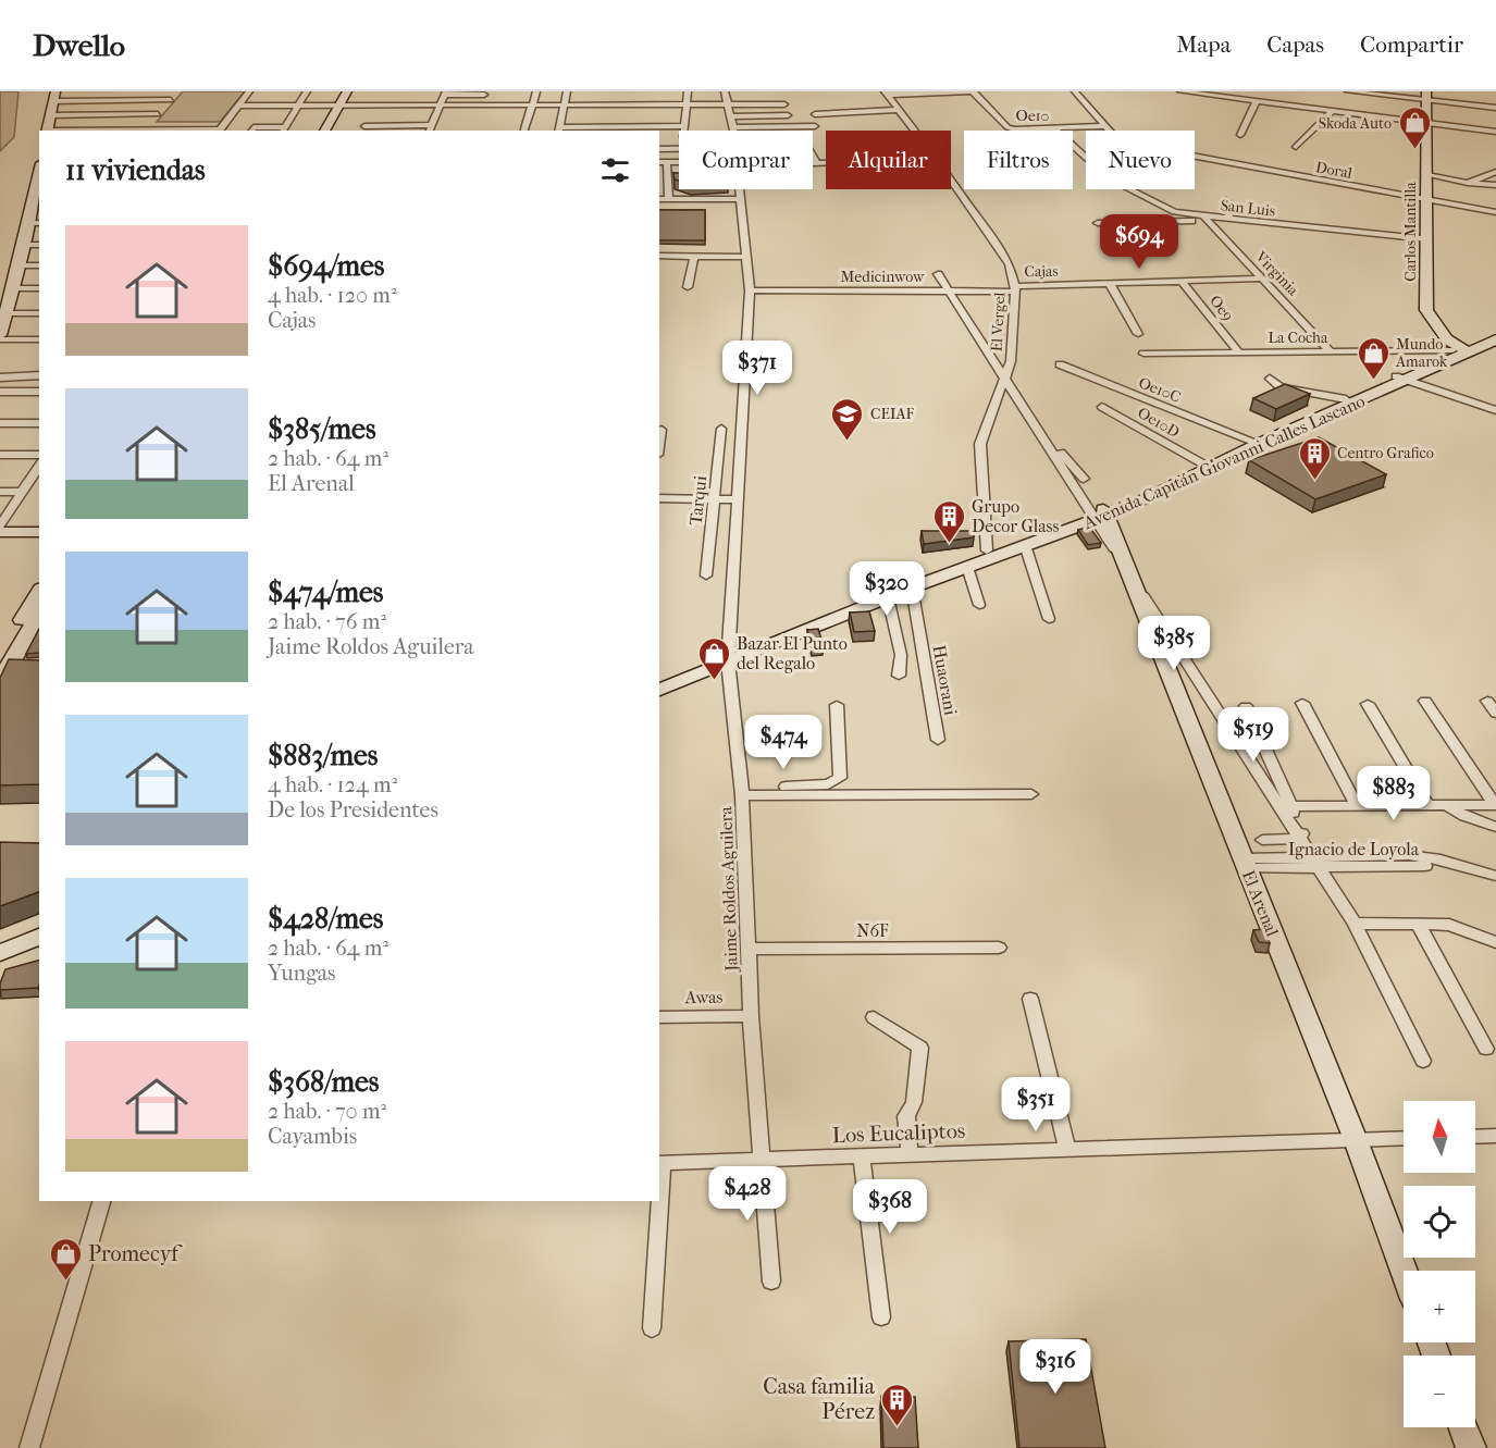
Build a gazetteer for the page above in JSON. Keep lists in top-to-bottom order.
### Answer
{
  "streets": {
    "main road": ["Carlos Mantilla", "Avenida Capitán Giovanni Calles Lascano", "El Arenal"],
    "street": [
      "Oe10",
      "Doral",
      "San Luis",
      "Cajas",
      "Virginia",
      "Medicinwow",
      "Oe9",
      "El Vergel",
      "La Cocha",
      "Oe10C",
      "Oe10D",
      "Tarqui",
      "Huaorani",
      "Ignacio de Loyola",
      "Jaime Roldos Aguilera",
      "N6F",
      "Awas",
      "Los Eucaliptos"
    ]
  },
  "crossings": [
    ["Oe10", "Doral"],
    ["Oe10", "San Luis"],
    ["Doral", "Carlos Mantilla"],
    ["San Luis", "Carlos Mantilla"],
    ["San Luis", "Virginia"],
    ["Carlos Mantilla", "La Cocha"],
    ["Carlos Mantilla", "Avenida Capitán Giovanni Calles Lascano"],
    ["Cajas", "Virginia"],
    ["Cajas", "Medicinwow"],
    ["Cajas", "Oe9"],
    ["Cajas", "El Vergel"],
    ["Virginia", "La Cocha"],
    ["Medicinwow", "El Vergel"],
    ["Medicinwow", "Jaime Roldos Aguilera"],
    ["Oe9", "La Cocha"],
    ["El Vergel", "Avenida Capitán Giovanni Calles Lascano"],
    ["La Cocha", "Avenida Capitán Giovanni Calles Lascano"],
    ["Oe10C", "Avenida Capitán Giovanni Calles Lascano"],
    ["Oe10D", "Avenida Capitán Giovanni Calles Lascano"],
    ["Avenida Capitán Giovanni Calles Lascano", "Huaorani"],
    ["Avenida Capitán Giovanni Calles Lascano", "Jaime Roldos Aguilera"],
    ["Avenida Capitán Giovanni Calles Lascano", "El Arenal"],
    ["Ignacio de Loyola", "El Arenal"],
    ["Jaime Roldos Aguilera", "N6F"],
    ["Jaime Roldos Aguilera", "Awas"],
    ["Jaime Roldos Aguilera", "Los Eucaliptos"],
    ["El Arenal", "Los Eucaliptos"]
  ],
  "places": {
    "shop": [
      "Skoda Auto",
      "Mundo Amarok",
      "Bazar El Punto del Regalo",
      "Promecyf"
    ],
    "school or university": ["CEIAF"],
    "building": ["Centro Grafico", "Grupo Decor Glass", "Casa familia Pérez"]
  },
  "north": "top",
  "page": {
    "header": "Dwello",
    "nav": ["Mapa", "Capas", "Compartir"],
    "chip": [
      "Comprar",
      "Alquilar",
      "Filtros",
      "Nuevo"
    ],
    "heading": "11 viviendas",
    "list": [
      {
        "name": "$694/mes",
        "note": "4 hab. · 120 m² · Cajas"
      },
      {
        "name": "$385/mes",
        "note": "2 hab. · 64 m² · El Arenal"
      },
      {
        "name": "$474/mes",
        "note": "2 hab. · 76 m² · Jaime Roldos Aguilera"
      },
      {
        "name": "$883/mes",
        "note": "4 hab. · 124 m² · De los Presidentes"
      },
      {
        "name": "$428/mes",
        "note": "2 hab. · 64 m² · Yungas"
      },
      {
        "name": "$368/mes",
        "note": "2 hab. · 70 m² · Cayambis"
      }
    ],
    "price": [
      "$694",
      "$371",
      "$320",
      "$385",
      "$519",
      "$474",
      "$883",
      "$351",
      "$428",
      "$368",
      "$316"
    ],
    "map_buttons": ["+", "−"]
  }
}
